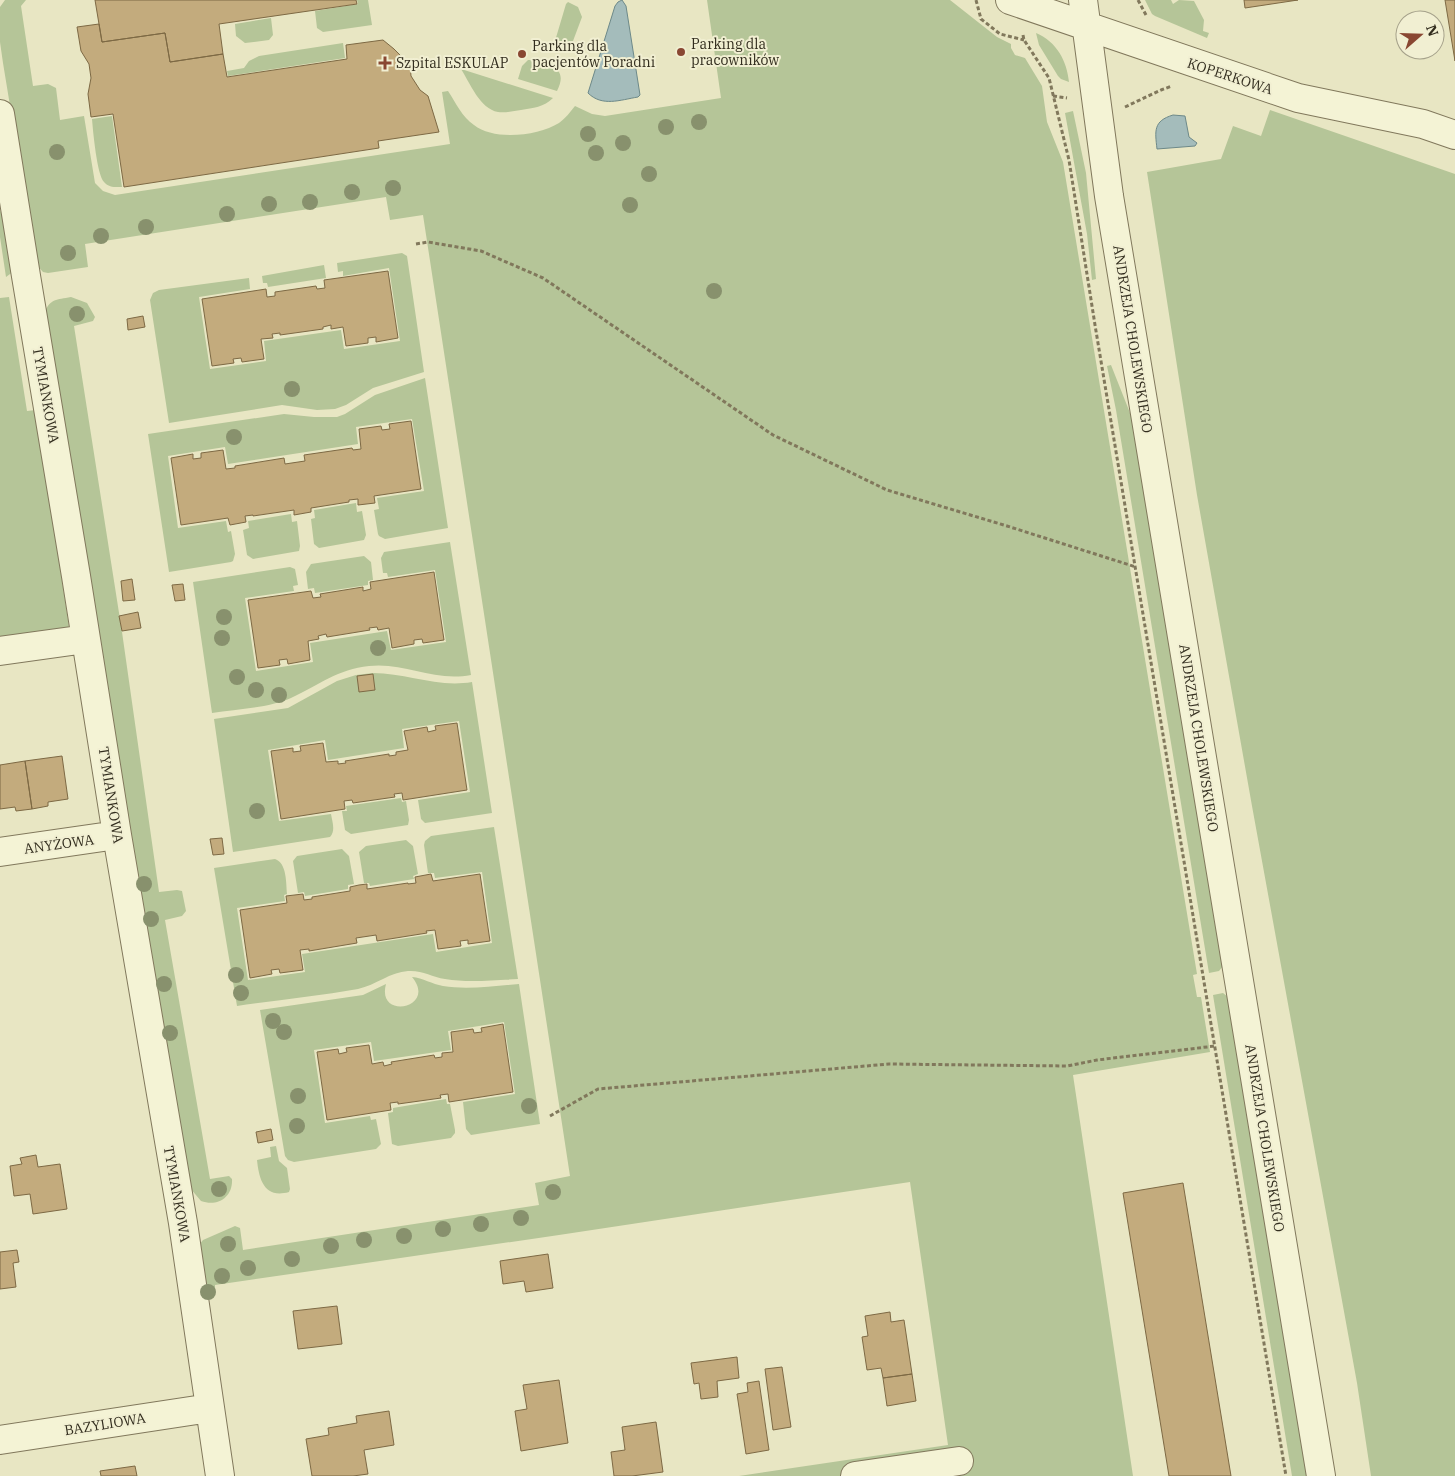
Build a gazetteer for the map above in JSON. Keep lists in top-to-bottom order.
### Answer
{
  "streets": {
    "street": [
      "KOPERKOWA",
      "ANDRZEJA CHOLEWSKIEGO",
      "TYMIANKOWA",
      "ANYŻOWA",
      "BAZYLIOWA"
    ]
  },
  "crossings": [
    ["KOPERKOWA", "ANDRZEJA CHOLEWSKIEGO"],
    ["TYMIANKOWA", "ANYŻOWA"],
    ["TYMIANKOWA", "BAZYLIOWA"]
  ],
  "places": {
    "other": ["Parking dla pracowników", "Parking dla pacjentów Poradni"],
    "health": ["Szpital ESKULAP"]
  },
  "north": "right"
}
